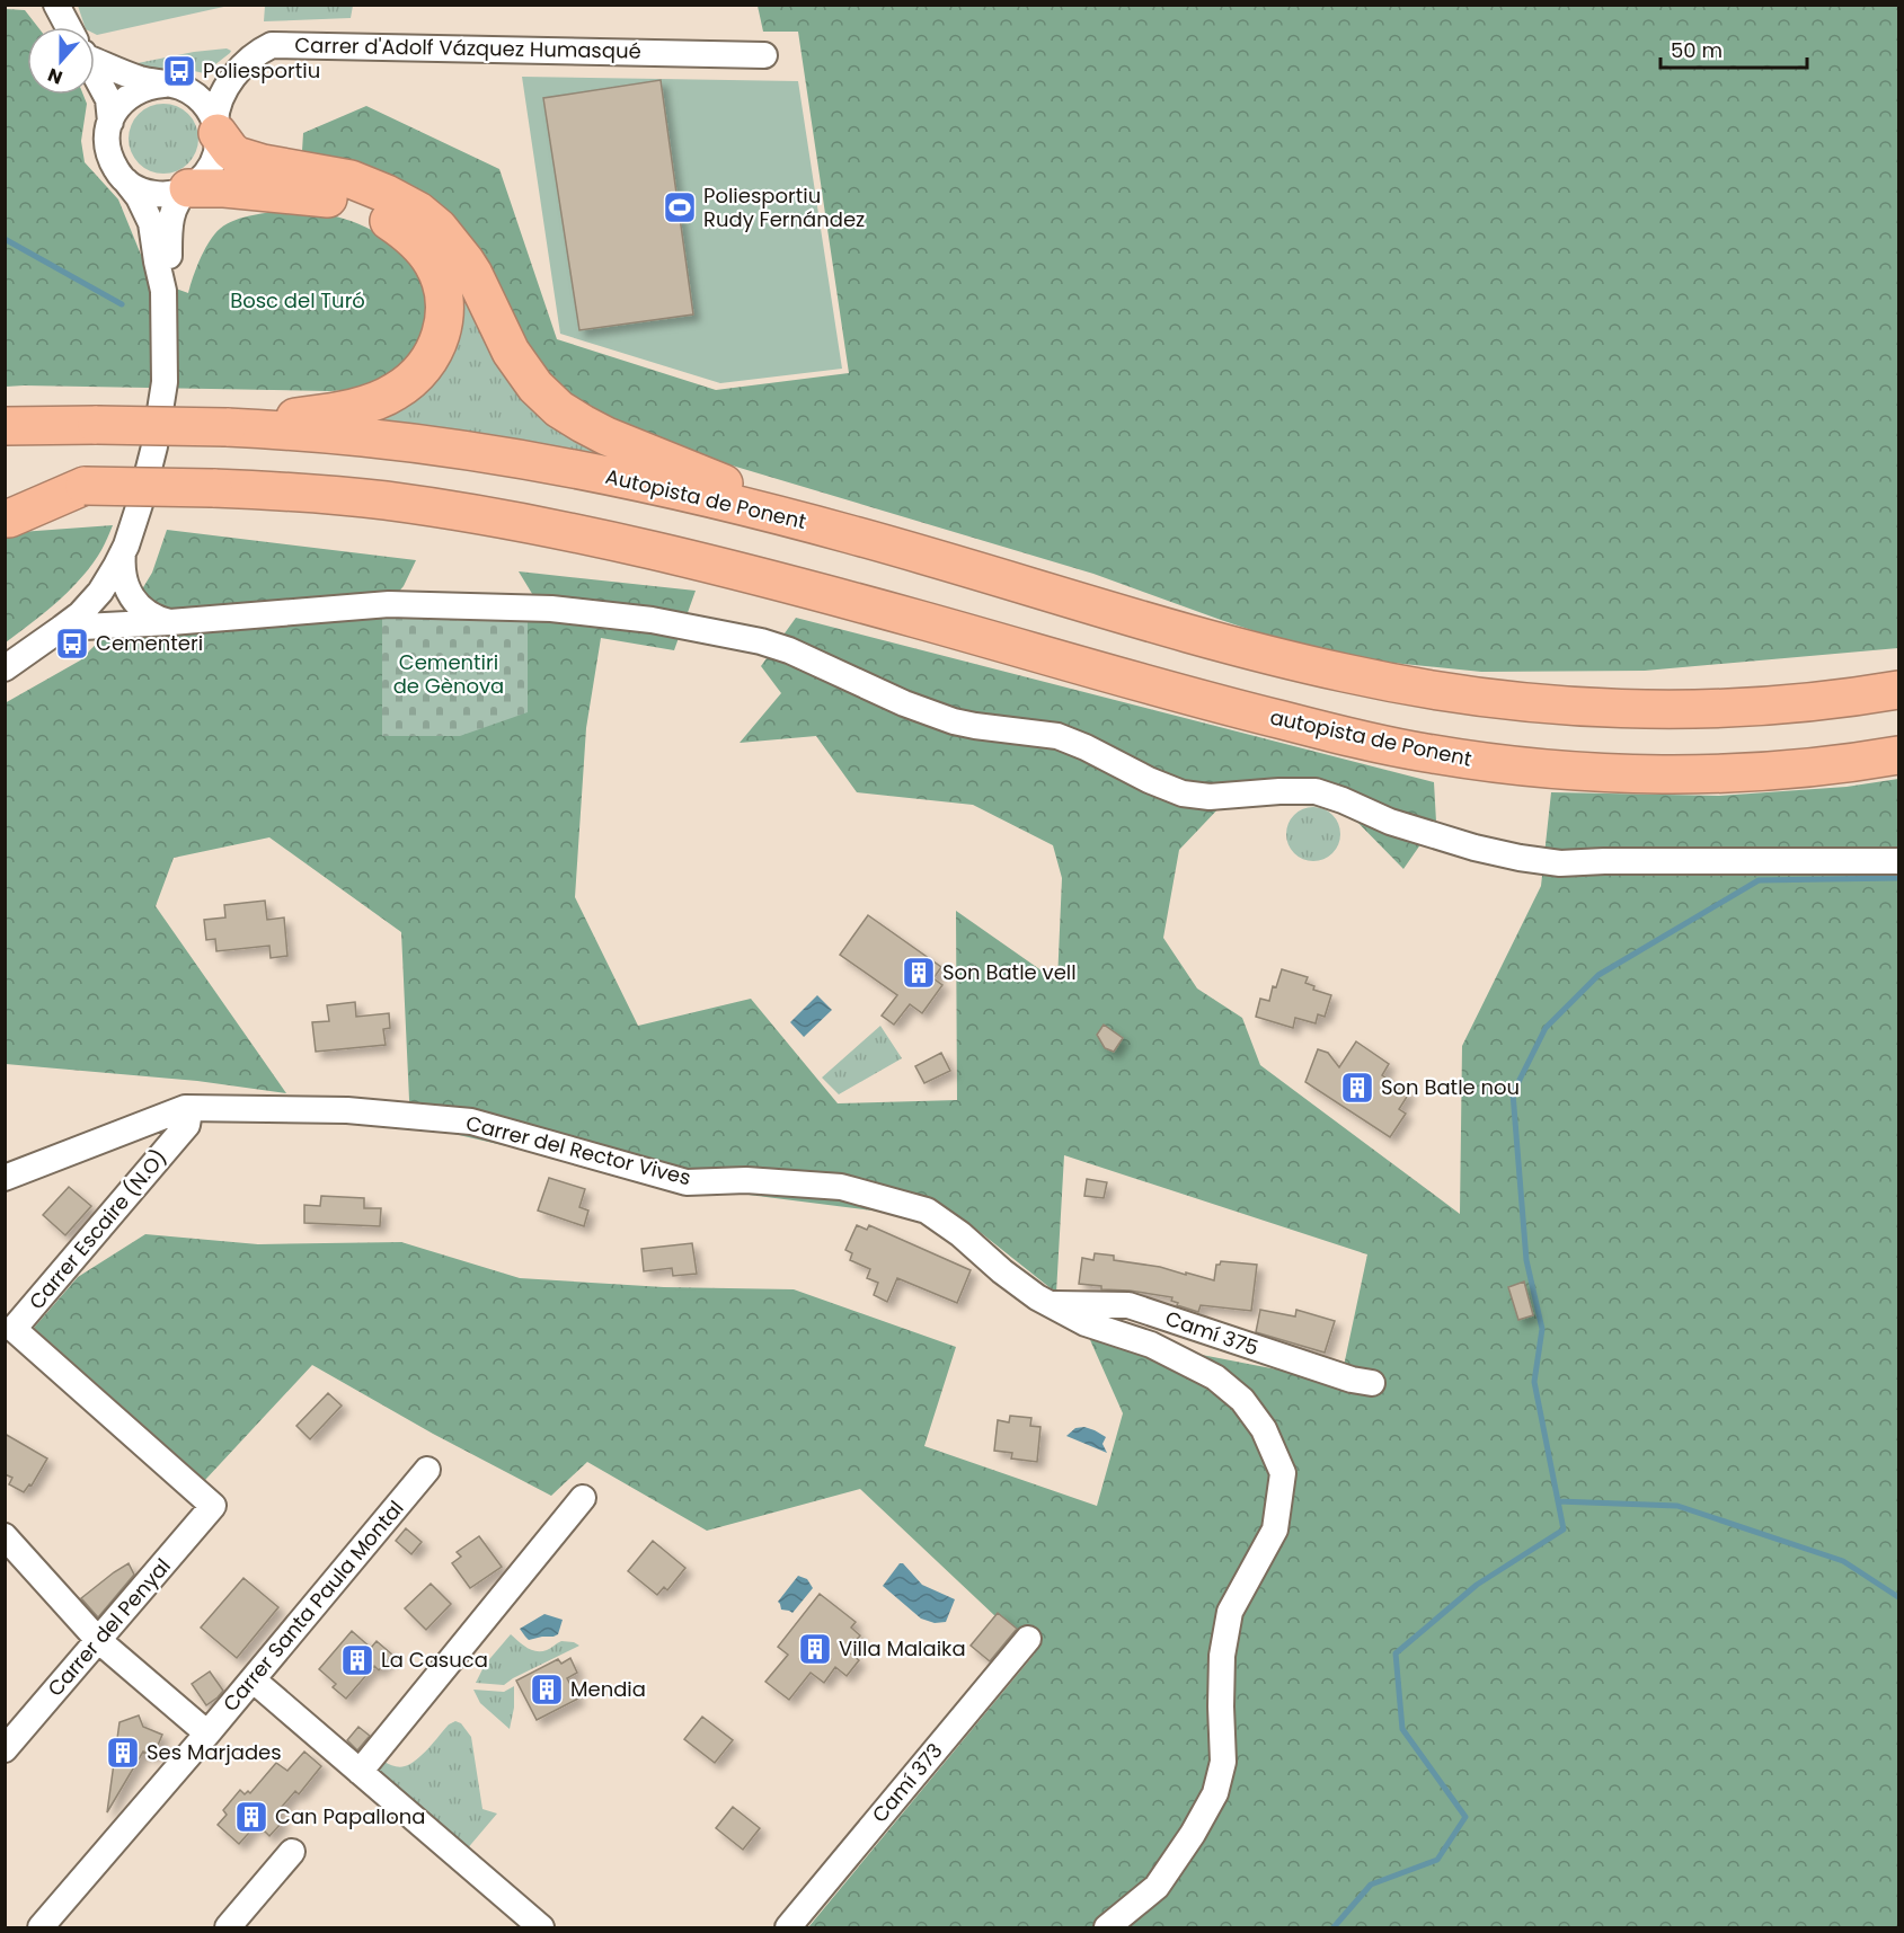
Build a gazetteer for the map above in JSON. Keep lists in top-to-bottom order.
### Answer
{
  "streets": {
    "highway": ["Autopista de Ponent", "autopista de Ponent"],
    "street": [
      "Carrer d'Adolf Vázquez Humasqué",
      "Carrer del Rector Vives",
      "Carrer Escaire (N.O)",
      "Camí 375",
      "Carrer Santa Paula Montal",
      "Carrer del Penyal",
      "Camí 373"
    ]
  },
  "crossings": [
    ["Carrer del Rector Vives", "Carrer Escaire (N.O)"],
    ["Carrer del Rector Vives", "Camí 375"],
    ["Carrer Escaire (N.O)", "Carrer del Penyal"]
  ],
  "parks": ["Bosc del Turó", "Cementiri de Gènova"],
  "places": {
    "bus stop": ["Poliesportiu", "Cementeri"],
    "sports": ["Poliesportiu Rudy Fernández"],
    "building": [
      "Son Batle vell",
      "Son Batle nou",
      "Villa Malaika",
      "La Casuca",
      "Mendia",
      "Ses Marjades",
      "Can Papallona"
    ]
  },
  "scale_bar": "50 m",
  "north": "bottom"
}
